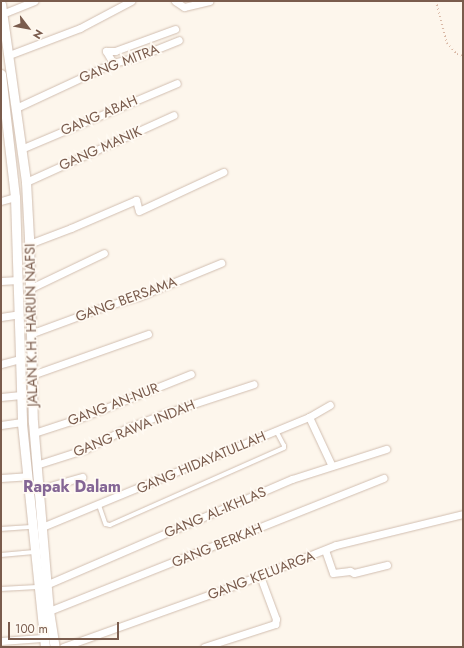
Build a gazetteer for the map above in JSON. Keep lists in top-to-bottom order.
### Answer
{
  "streets": {
    "main road": ["JALAN K.H. HARUN NAFSI"],
    "street": [
      "GANG MITRA",
      "GANG ABAH",
      "GANG MANIK",
      "GANG BERSAMA",
      "GANG AN-NUR",
      "GANG RAWA INDAH",
      "GANG HIDAYATULLAH",
      "GANG AL-IKHLAS",
      "GANG BERKAH",
      "GANG KELUARGA"
    ]
  },
  "crossings": [
    ["GANG MITRA", "JALAN K.H. HARUN NAFSI"],
    ["GANG ABAH", "JALAN K.H. HARUN NAFSI"],
    ["GANG MANIK", "JALAN K.H. HARUN NAFSI"],
    ["GANG BERSAMA", "JALAN K.H. HARUN NAFSI"],
    ["JALAN K.H. HARUN NAFSI", "GANG AN-NUR"],
    ["JALAN K.H. HARUN NAFSI", "GANG RAWA INDAH"],
    ["JALAN K.H. HARUN NAFSI", "GANG HIDAYATULLAH"],
    ["JALAN K.H. HARUN NAFSI", "GANG AL-IKHLAS"],
    ["JALAN K.H. HARUN NAFSI", "GANG BERKAH"]
  ],
  "districts": ["Rapak Dalam"],
  "scale_bar": "100 m",
  "north": "bottom right"
}
